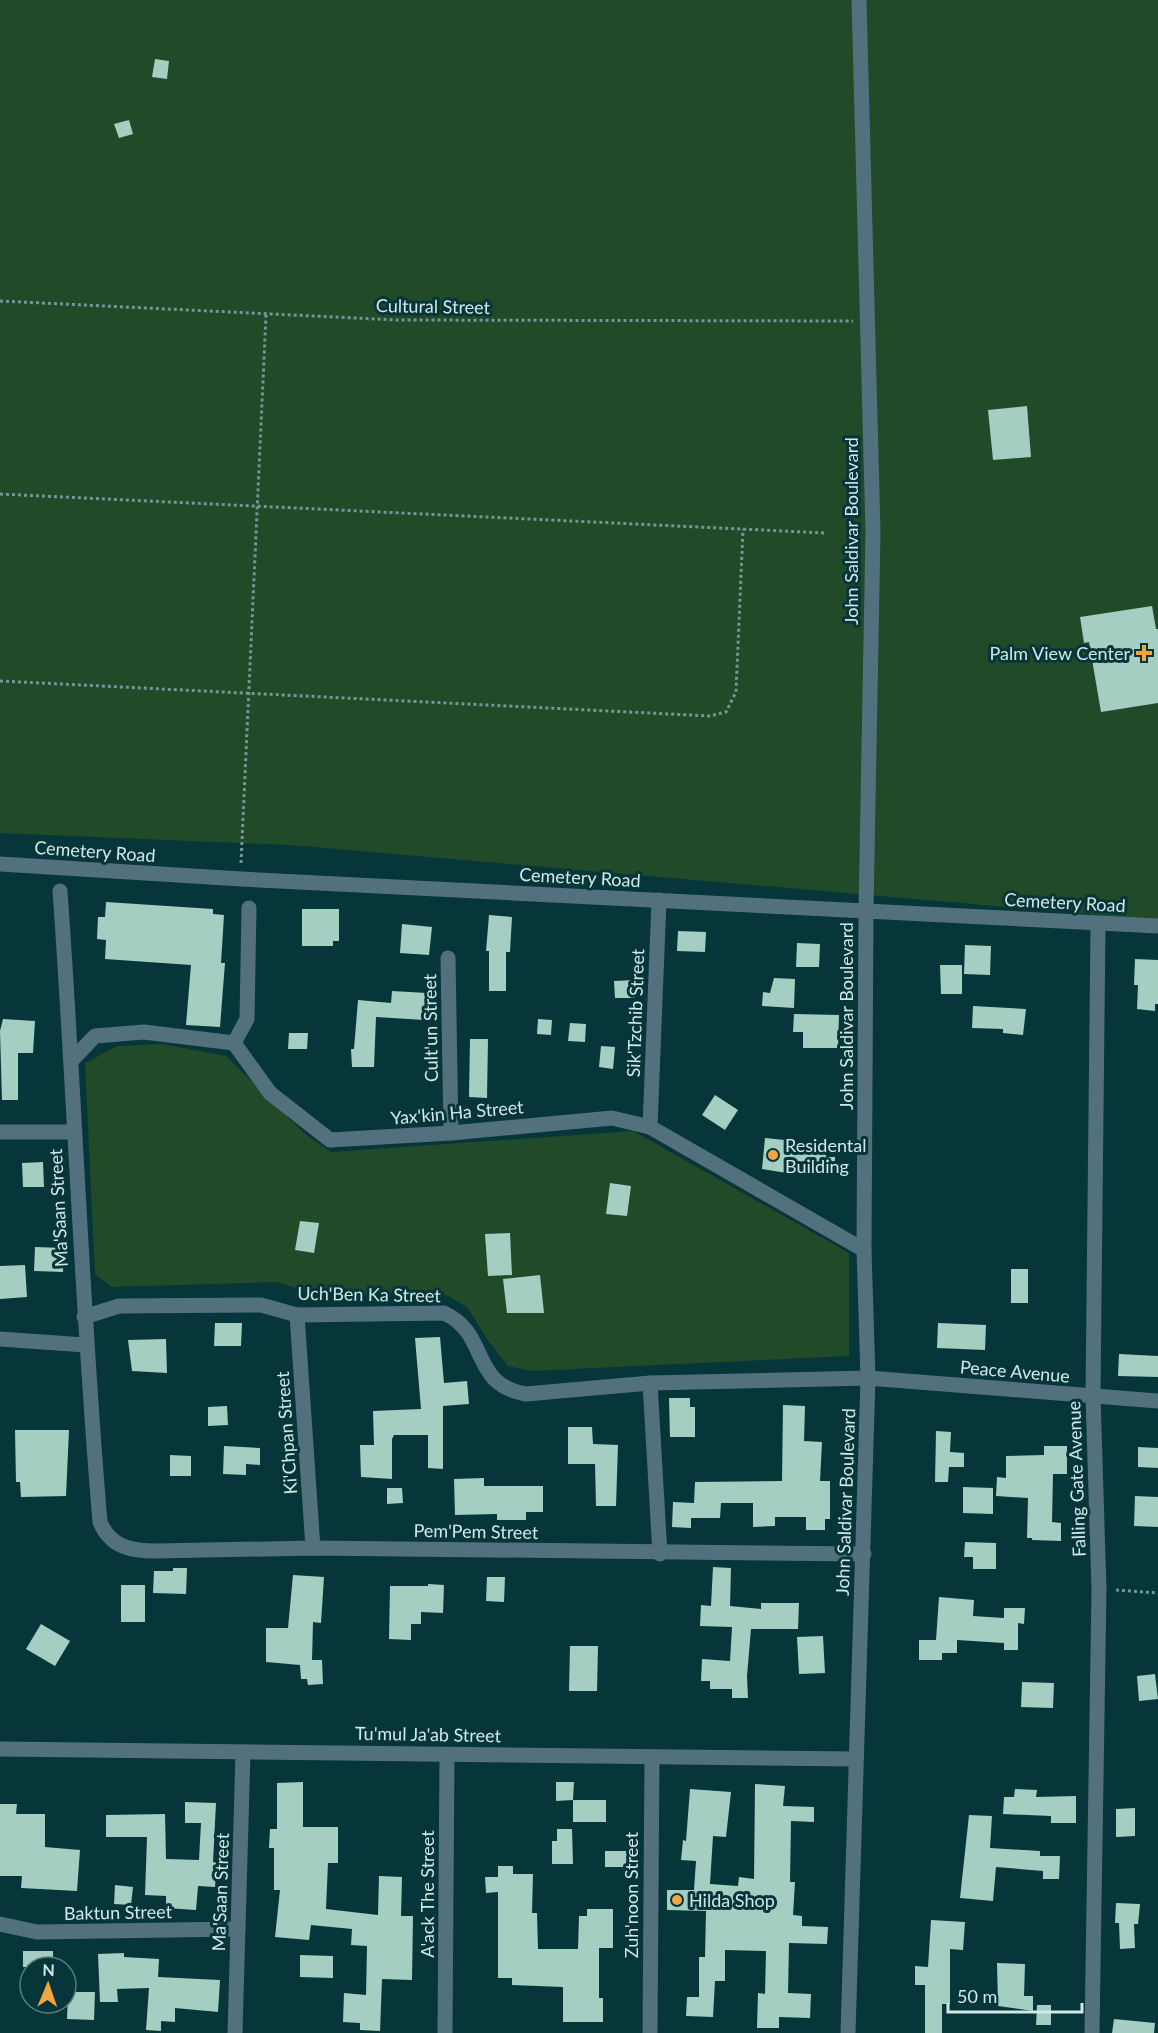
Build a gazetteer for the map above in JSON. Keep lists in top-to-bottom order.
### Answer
{
  "streets": {
    "street": [
      "John Saldivar Boulevard",
      "Cemetery Road",
      "Sik'Tzchib Street",
      "Cult'un Street",
      "Yax'kin Ha Street",
      "Ma'Saan Street",
      "Uch'Ben Ka Street",
      "Peace Avenue",
      "Ki'Chpan Street",
      "Falling Gate Avenue",
      "Pem'Pem Street",
      "Tu'mul Ja'ab Street",
      "A'ack The Street",
      "Zuh'noon Street",
      "Baktun Street"
    ],
    "path": ["Cultural Street"]
  },
  "crossings": [
    ["Cultural Street", "John Saldivar Boulevard"],
    ["John Saldivar Boulevard", "Cemetery Road"],
    ["John Saldivar Boulevard", "Yax'kin Ha Street"],
    ["John Saldivar Boulevard", "Uch'Ben Ka Street"],
    ["John Saldivar Boulevard", "Peace Avenue"],
    ["John Saldivar Boulevard", "Pem'Pem Street"],
    ["John Saldivar Boulevard", "Tu'mul Ja'ab Street"],
    ["Cemetery Road", "Sik'Tzchib Street"],
    ["Cemetery Road", "Falling Gate Avenue"],
    ["Sik'Tzchib Street", "Yax'kin Ha Street"],
    ["Cult'un Street", "Yax'kin Ha Street"],
    ["Ma'Saan Street", "Uch'Ben Ka Street"],
    ["Ma'Saan Street", "Pem'Pem Street"],
    ["Ma'Saan Street", "Tu'mul Ja'ab Street"],
    ["Ma'Saan Street", "Baktun Street"],
    ["Uch'Ben Ka Street", "Peace Avenue"],
    ["Uch'Ben Ka Street", "Ki'Chpan Street"],
    ["Peace Avenue", "Falling Gate Avenue"],
    ["Ki'Chpan Street", "Pem'Pem Street"],
    ["Tu'mul Ja'ab Street", "A'ack The Street"],
    ["Tu'mul Ja'ab Street", "Zuh'noon Street"]
  ],
  "places": {
    "health": ["Palm View Center"],
    "other": ["Residental Building", "Hilda Shop"]
  },
  "scale_bar": "50 m",
  "north": "top"
}
